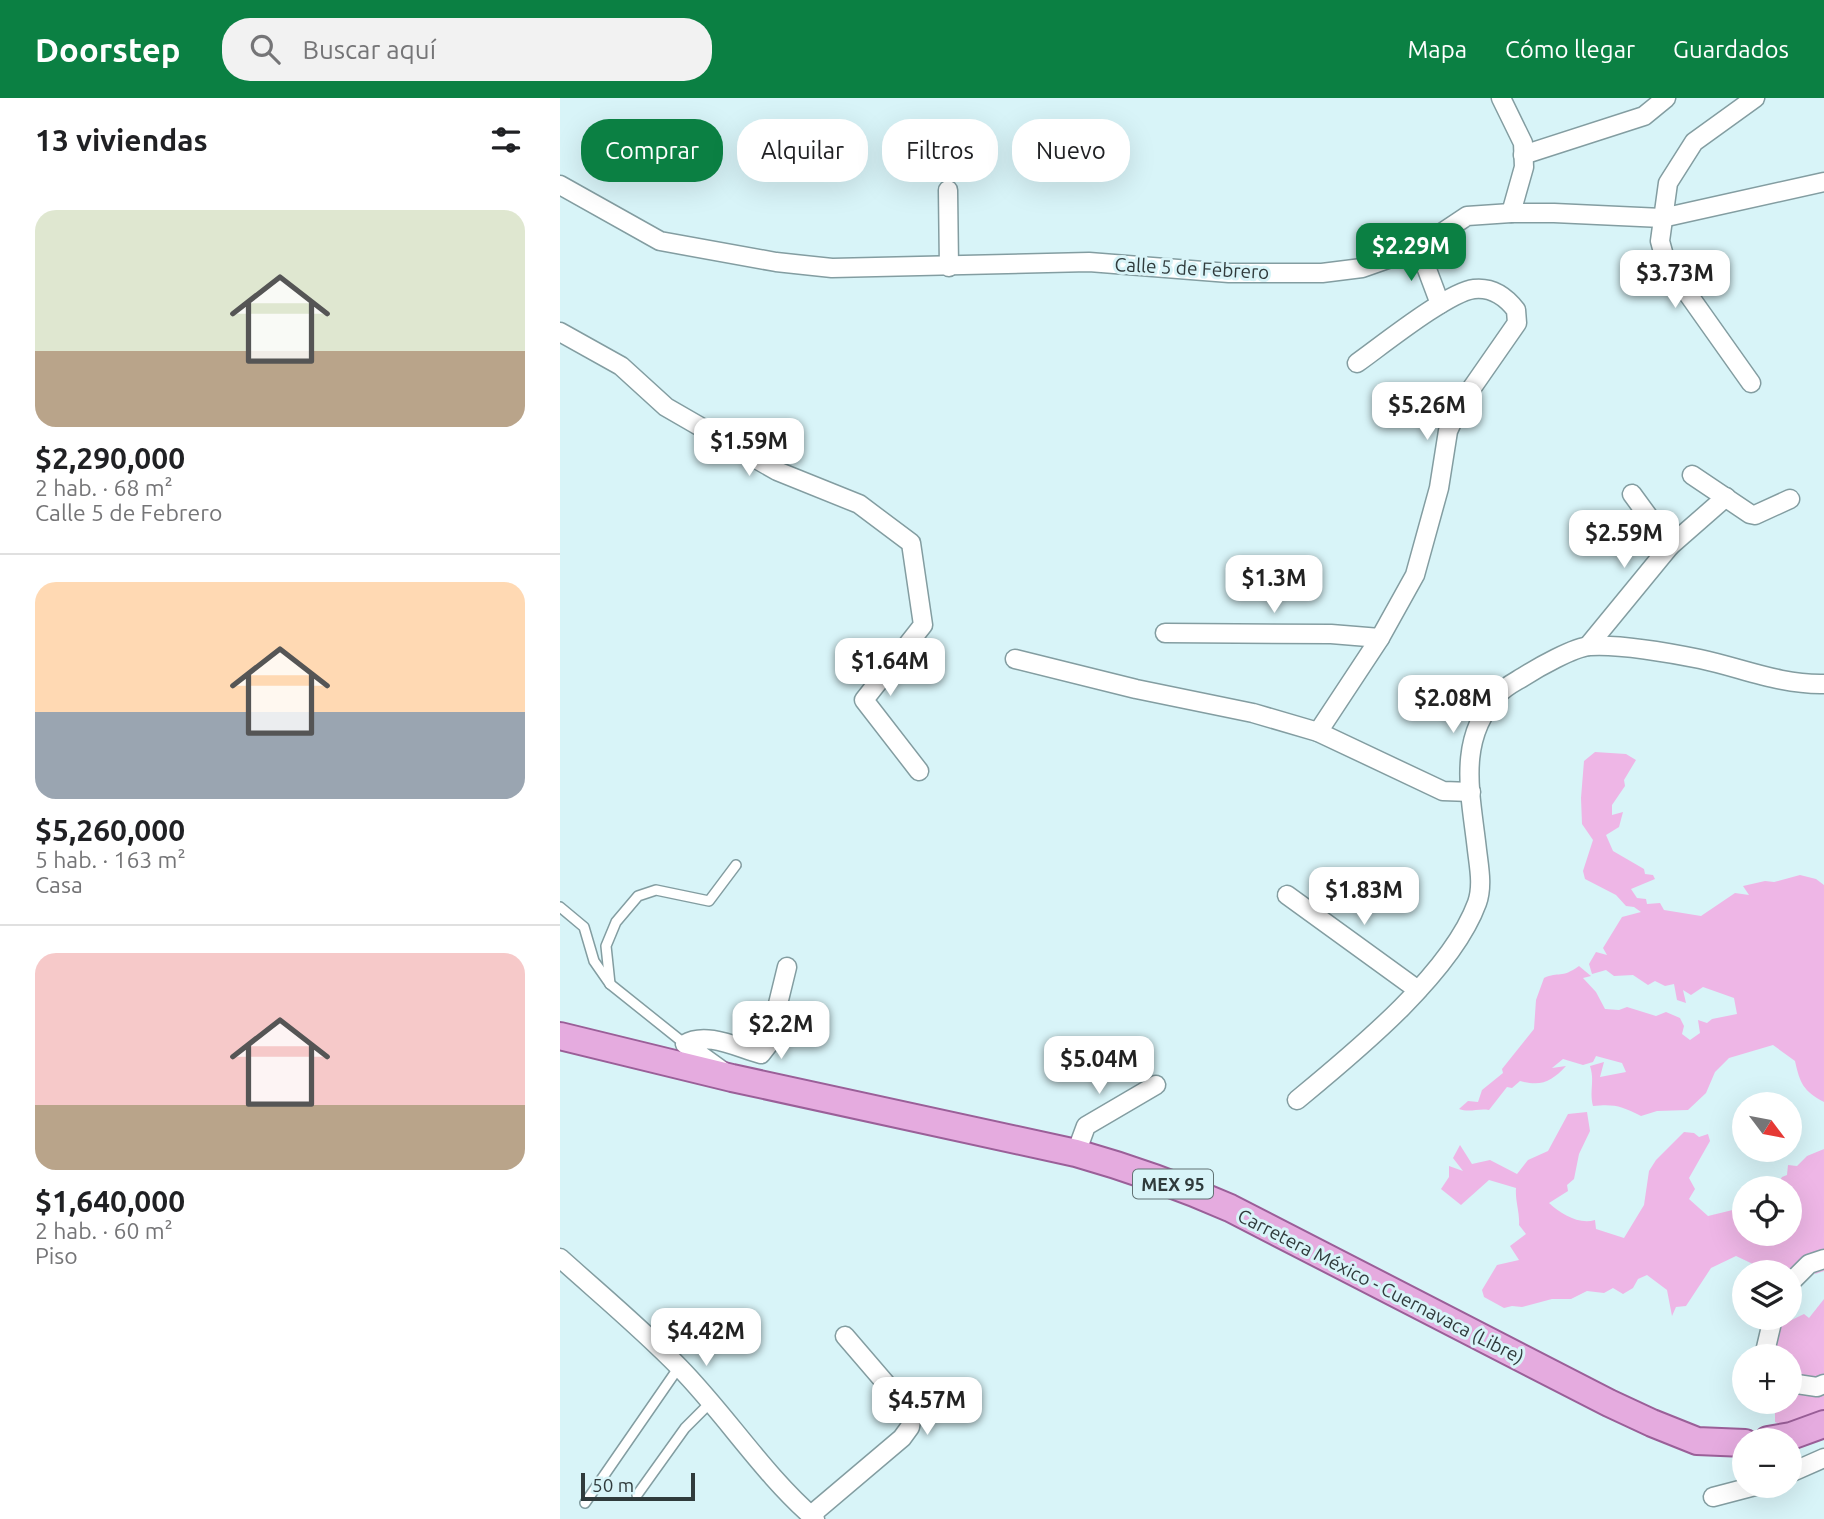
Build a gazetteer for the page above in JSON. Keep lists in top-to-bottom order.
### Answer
{
  "streets": {
    "main road": ["MEX 95", "Carretera México - Cuernavaca (Libre)"],
    "street": ["Calle 5 de Febrero"]
  },
  "scale_bar": "50 m",
  "north": "bottom right",
  "page": {
    "header": "Doorstep",
    "search": "Buscar aquí",
    "nav": ["Mapa", "Cómo llegar", "Guardados"],
    "heading": "13 viviendas",
    "chip": [
      "Comprar",
      "Alquilar",
      "Filtros",
      "Nuevo"
    ],
    "list": [
      {
        "name": "$2,290,000",
        "note": "2 hab. · 68 m² · Calle 5 de Febrero"
      },
      {
        "name": "$5,260,000",
        "note": "5 hab. · 163 m² · Casa"
      },
      {
        "name": "$1,640,000",
        "note": "2 hab. · 60 m² · Piso"
      }
    ],
    "price": [
      "$2.29M",
      "$3.73M",
      "$5.26M",
      "$1.59M",
      "$2.59M",
      "$1.3M",
      "$1.64M",
      "$2.08M",
      "$1.83M",
      "$2.2M",
      "$5.04M",
      "$4.42M",
      "$4.57M"
    ],
    "map_buttons": ["+", "−"],
    "scale": "50 m"
  }
}
